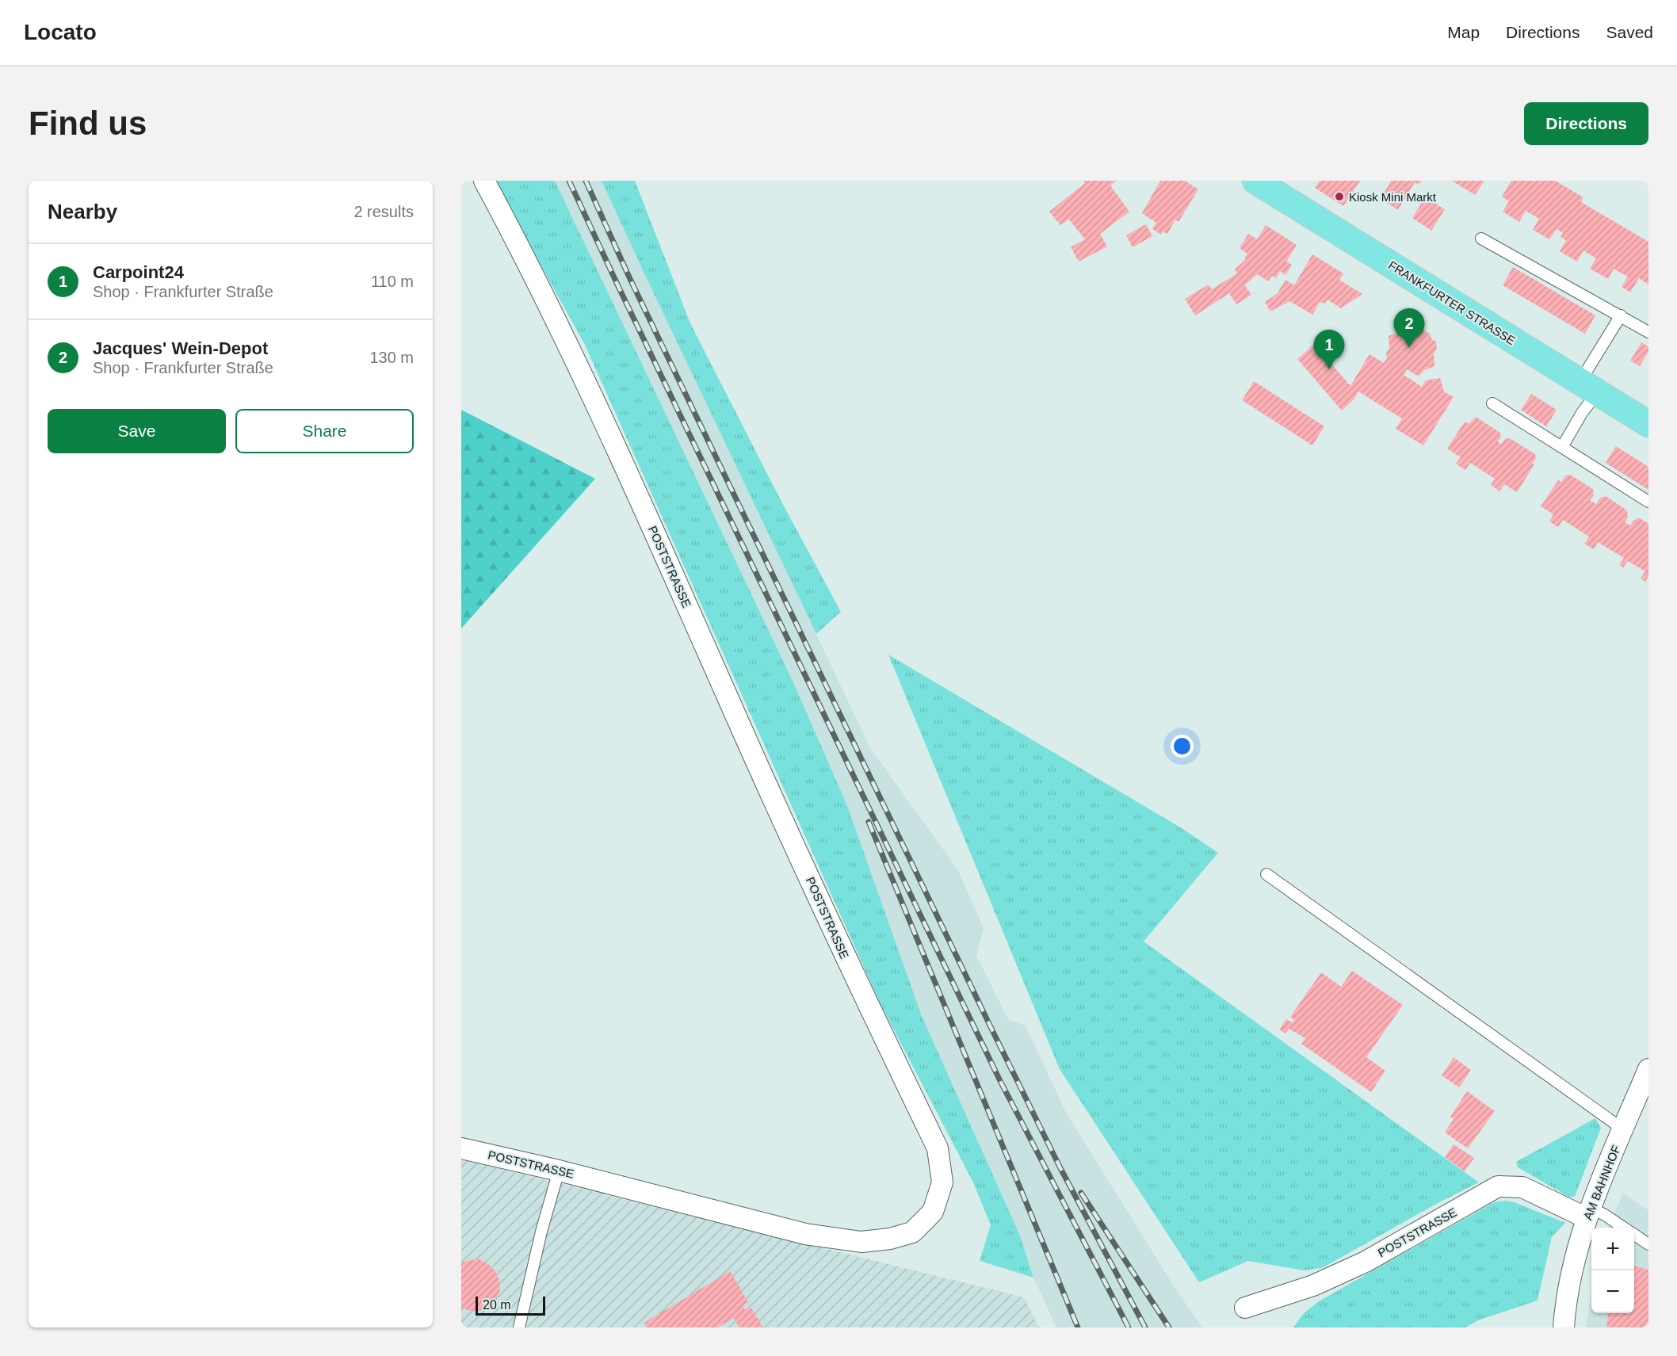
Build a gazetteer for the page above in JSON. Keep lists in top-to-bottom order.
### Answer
{
  "streets": {
    "main road": ["FRANKFURTER STRASSE"],
    "street": ["POSTSTRASSE", "AM BAHNHOF"]
  },
  "crossings": [
    ["POSTSTRASSE", "AM BAHNHOF"]
  ],
  "places": ["Kiosk Mini Markt"],
  "scale_bar": "20 m",
  "page": {
    "header": "Locato",
    "nav": ["Map", "Directions", "Saved"],
    "buttons": [
      "Directions",
      ["Save", "Share"]
    ],
    "title": "Find us",
    "heading": ["Nearby", "2 results"],
    "list": [
      {
        "mark": "1",
        "name": "Carpoint24",
        "note": "Shop · Frankfurter Straße",
        "value": "110 m"
      },
      {
        "mark": "2",
        "name": "Jacques' Wein-Depot",
        "note": "Shop · Frankfurter Straße",
        "value": "130 m"
      }
    ],
    "pins": ["2", "1"],
    "map_buttons": ["+", "−"],
    "scale": "20 m"
  }
}
